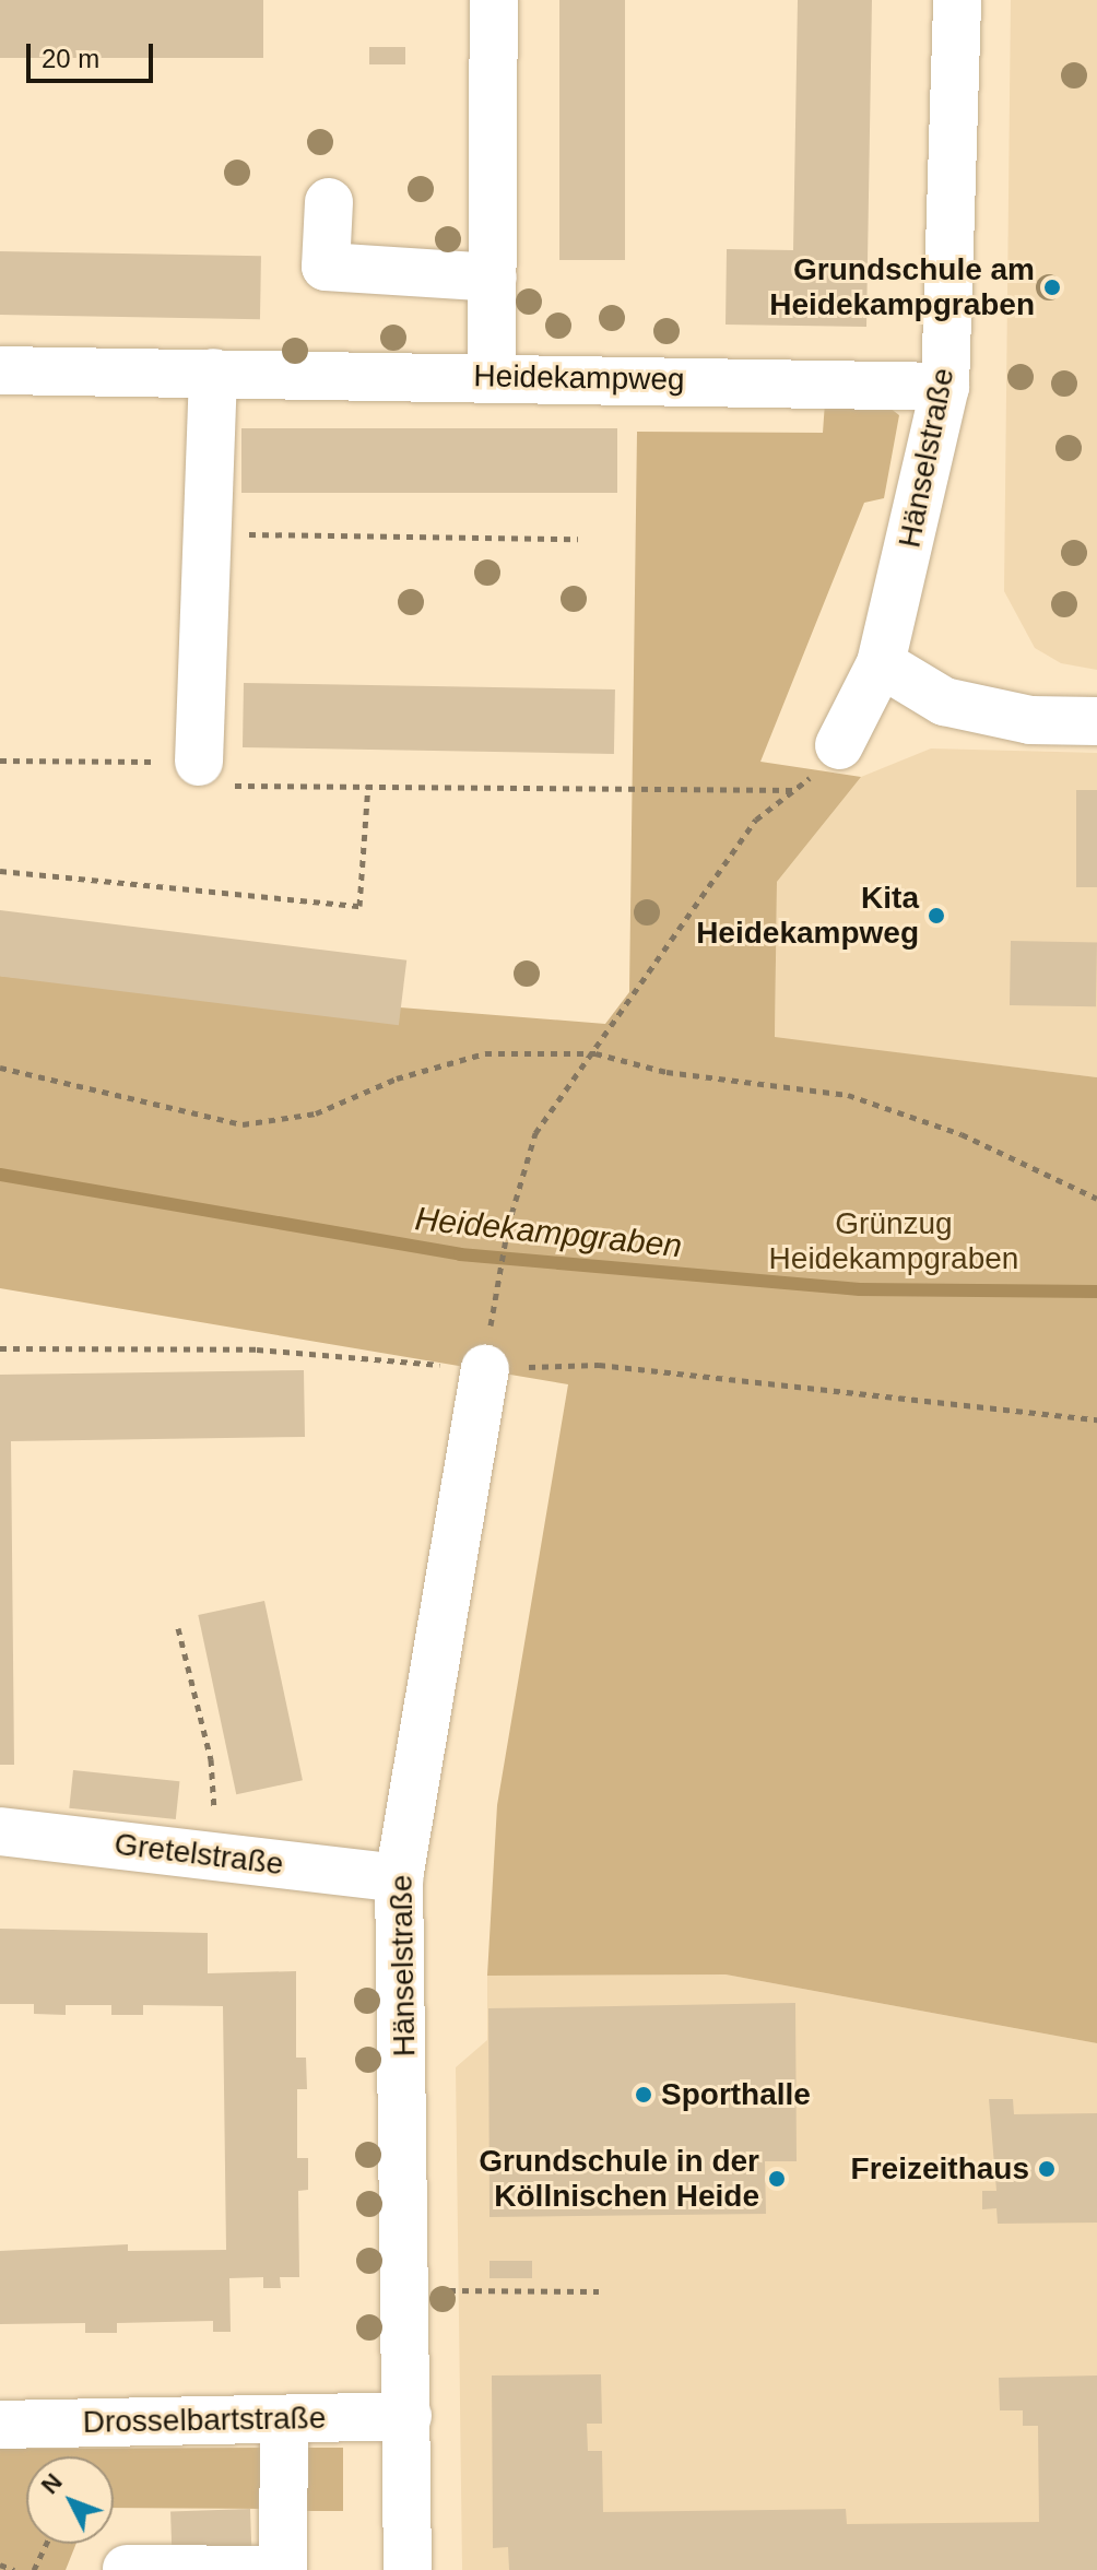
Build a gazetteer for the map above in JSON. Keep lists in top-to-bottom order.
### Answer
{
  "streets": {
    "street": [
      "Heidekampweg",
      "Hänselstraße",
      "Gretelstraße",
      "Drosselbartstraße"
    ]
  },
  "crossings": [
    ["Heidekampweg", "Hänselstraße"],
    ["Hänselstraße", "Gretelstraße"],
    ["Hänselstraße", "Drosselbartstraße"]
  ],
  "water": ["Heidekampgraben"],
  "parks": ["Grünzug Heidekampgraben"],
  "places": [
    "Grundschule am Heidekampgraben",
    "Kita Heidekampweg",
    "Sporthalle",
    "Freizeithaus",
    "Grundschule in der Köllnischen Heide"
  ],
  "scale_bar": "20 m",
  "north": "top left"
}
